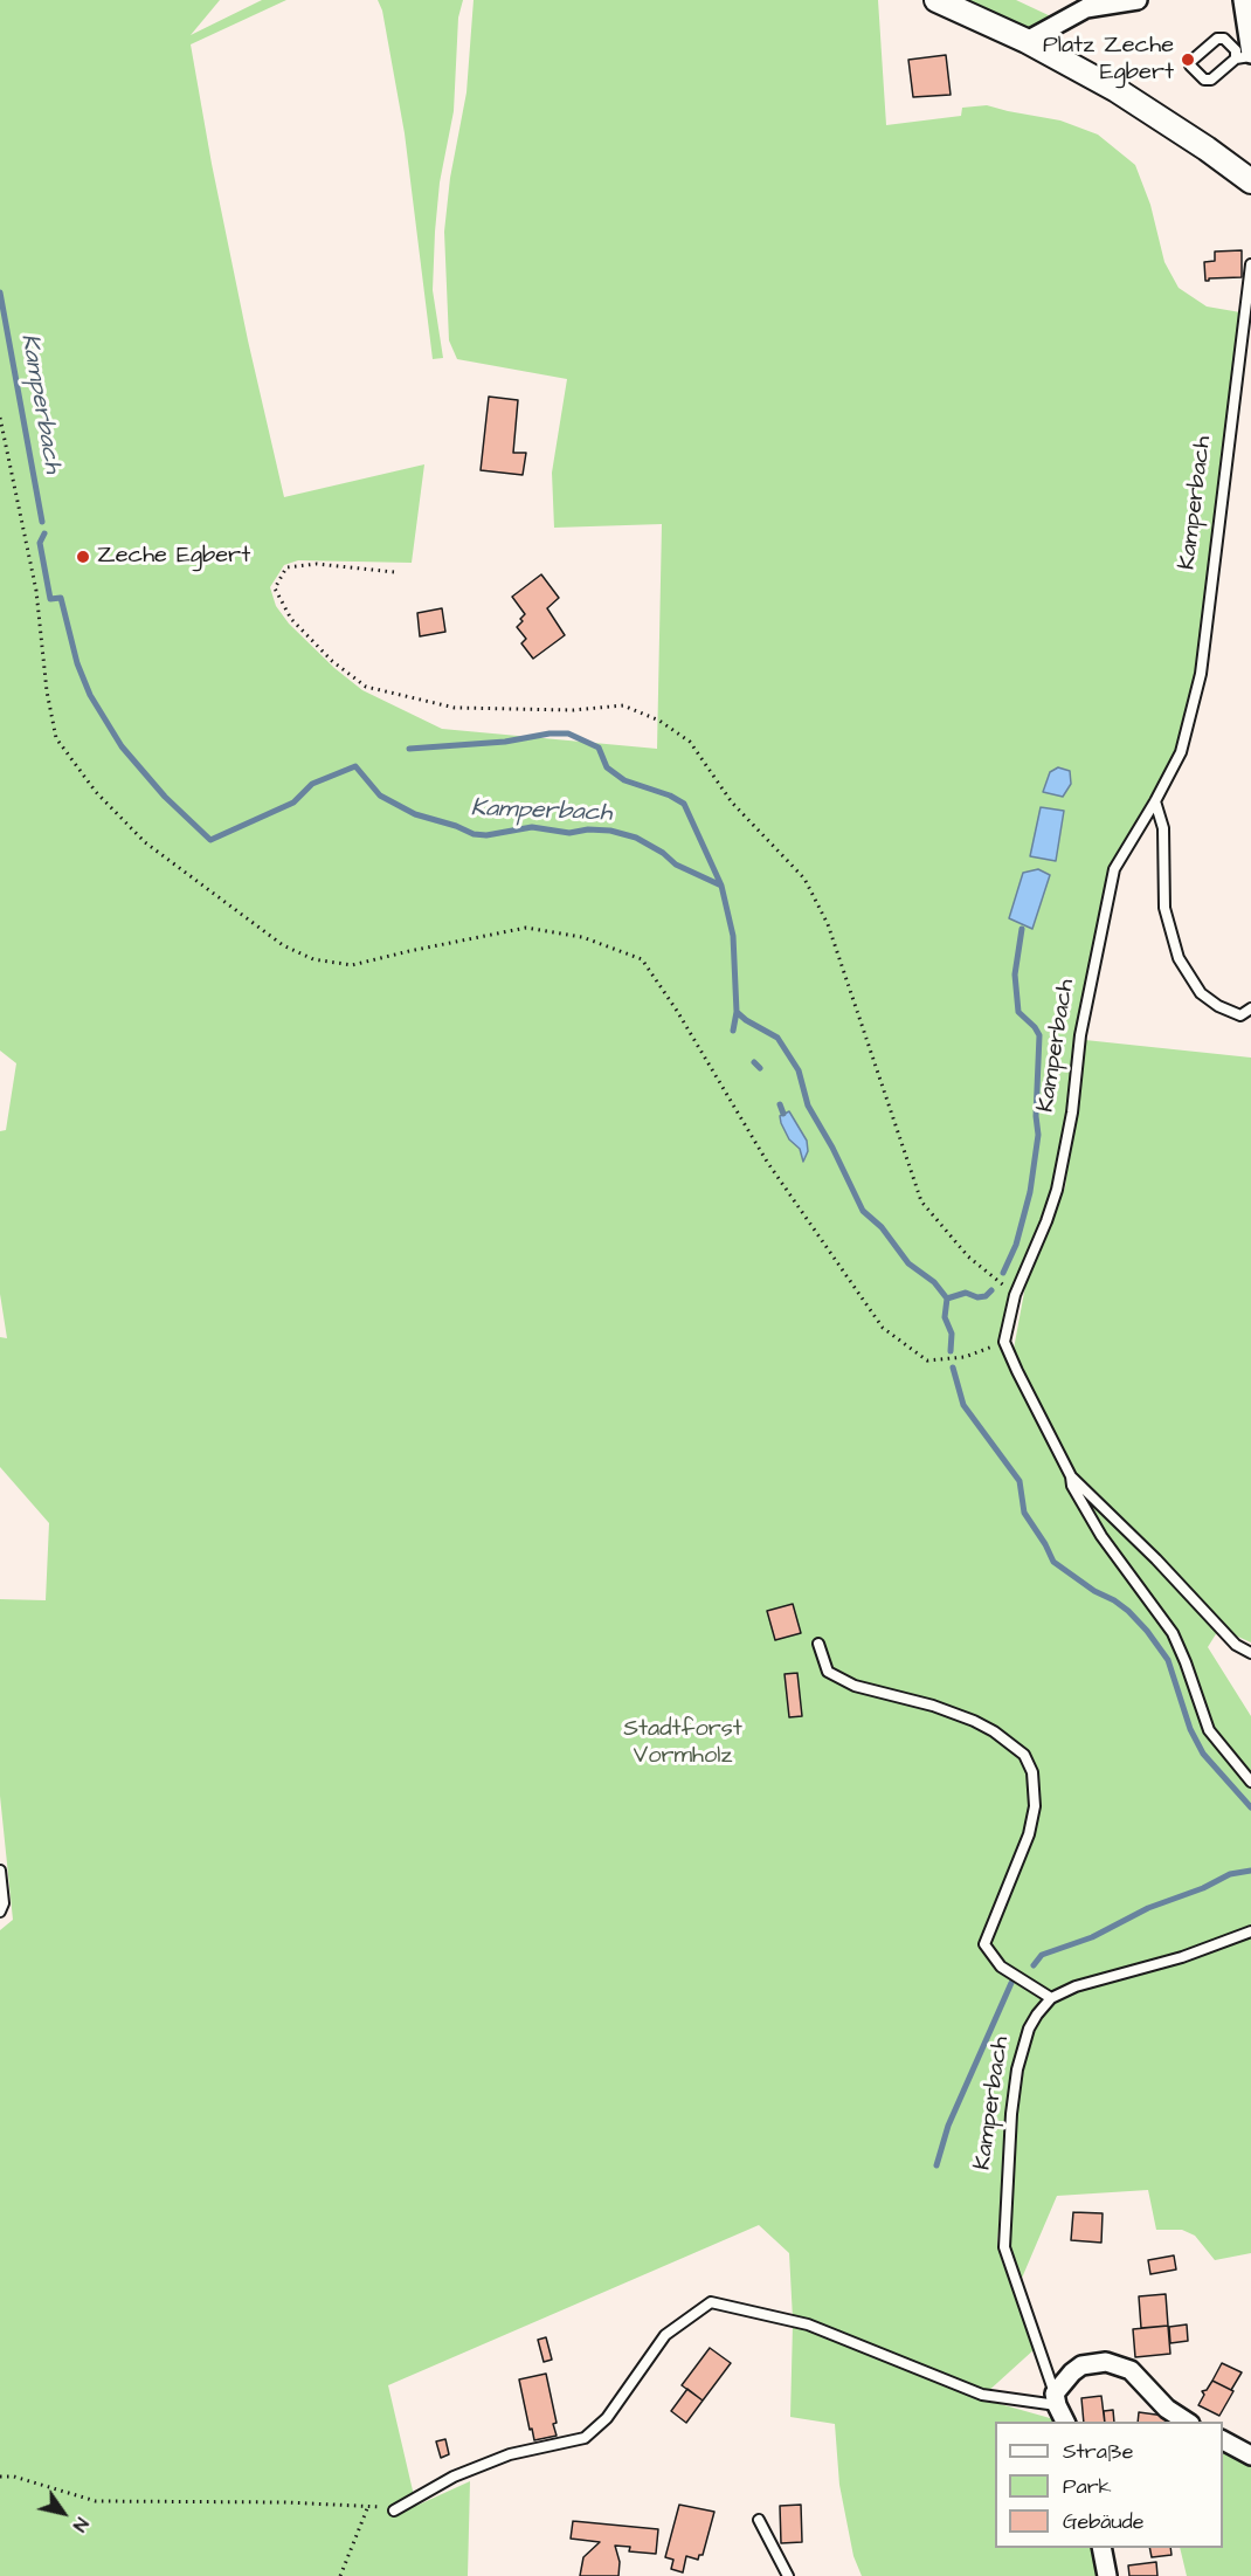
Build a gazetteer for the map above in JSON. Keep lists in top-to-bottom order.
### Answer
{
  "streets": {
    "street": ["Kamperbach"]
  },
  "water": ["Kamperbach"],
  "parks": ["Stadtforst Vormholz"],
  "places": ["Platz Zeche Egbert", "Zeche Egbert"],
  "legend": ["Straße", "Park", "Gebäude"],
  "north": "bottom right"
}
